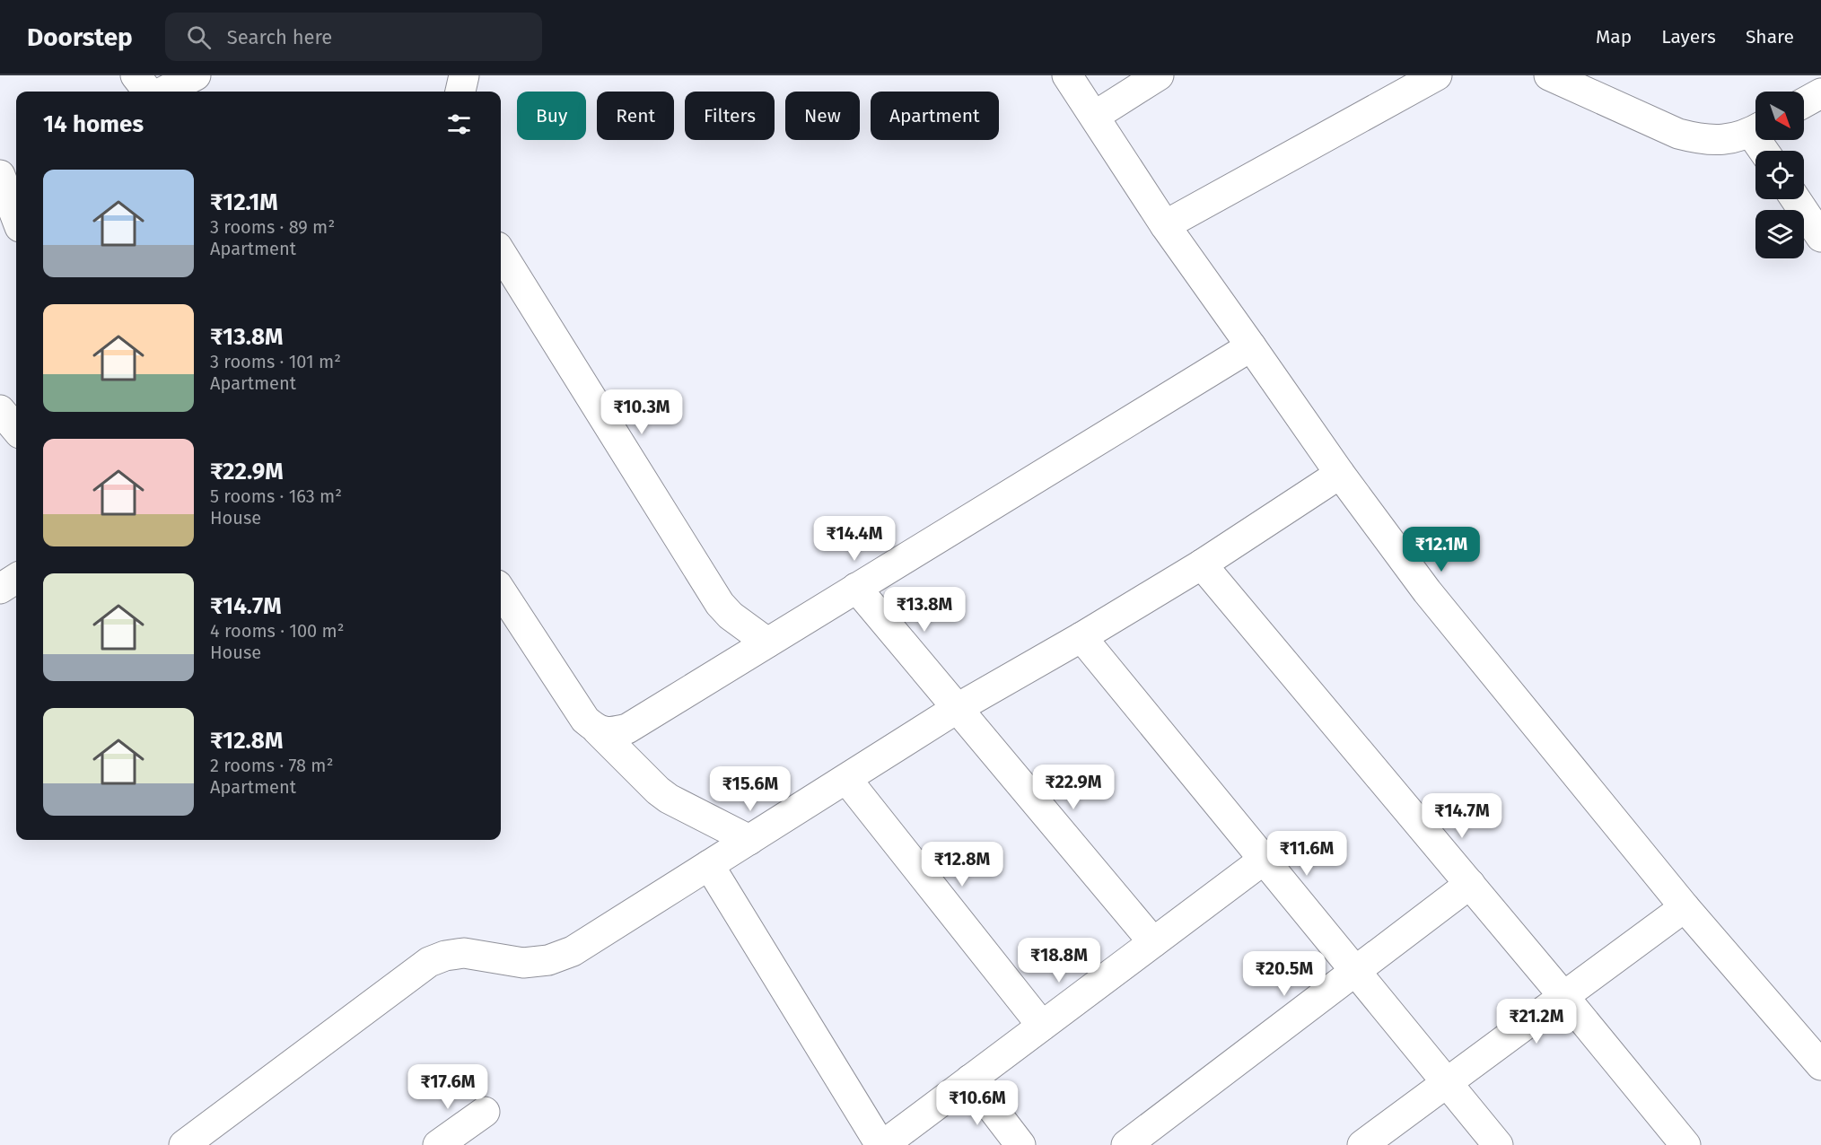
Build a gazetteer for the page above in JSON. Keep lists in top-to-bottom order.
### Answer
{
  "north": "bottom right",
  "page": {
    "header": "Doorstep",
    "search": "Search here",
    "nav": ["Map", "Layers", "Share"],
    "chip": [
      "Buy",
      "Rent",
      "Filters",
      "New",
      "Apartment"
    ],
    "heading": "14 homes",
    "list": [
      {
        "name": "₹12.1M",
        "note": "3 rooms · 89 m² · Apartment"
      },
      {
        "name": "₹13.8M",
        "note": "3 rooms · 101 m² · Apartment"
      },
      {
        "name": "₹22.9M",
        "note": "5 rooms · 163 m² · House"
      },
      {
        "name": "₹14.7M",
        "note": "4 rooms · 100 m² · House"
      },
      {
        "name": "₹12.8M",
        "note": "2 rooms · 78 m² · Apartment"
      }
    ],
    "price": [
      "₹10.3M",
      "₹14.4M",
      "₹12.1M",
      "₹13.8M",
      "₹22.9M",
      "₹15.6M",
      "₹14.7M",
      "₹11.6M",
      "₹12.8M",
      "₹18.8M",
      "₹20.5M",
      "₹21.2M",
      "₹17.6M",
      "₹10.6M"
    ]
  }
}
